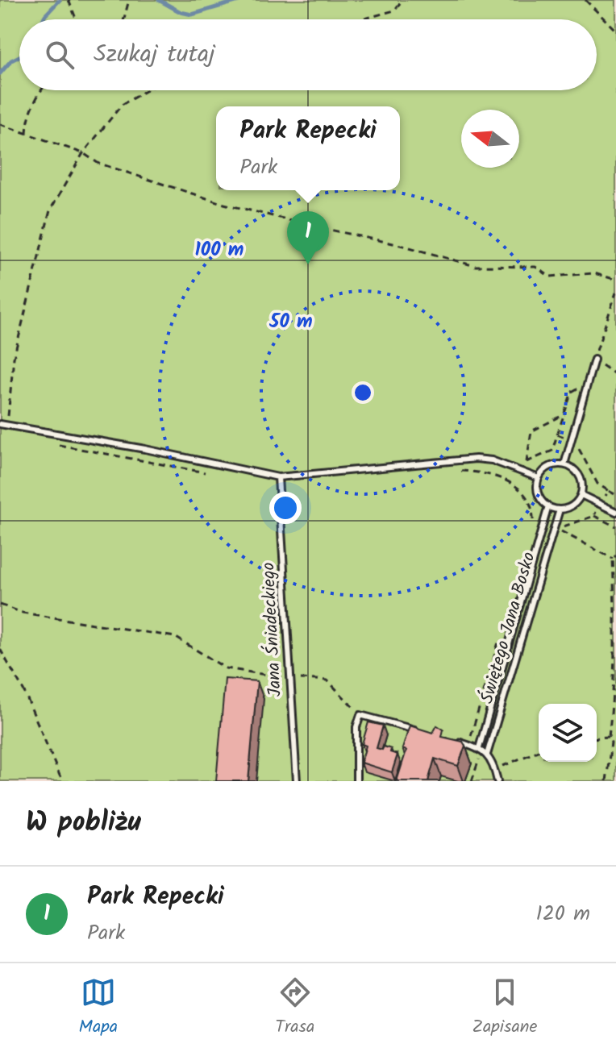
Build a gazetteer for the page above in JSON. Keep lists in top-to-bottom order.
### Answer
{
  "streets": {
    "lane": ["Świętego Jana Bosko", "Jana Śniadeckiego"]
  },
  "north": "left",
  "page": {
    "search": "Szukaj tutaj",
    "popup": ["Park Repecki", "Park"],
    "pins": "1",
    "heading": "W pobliżu",
    "list": [
      {
        "mark": "1",
        "name": "Park Repecki",
        "note": "Park",
        "value": "120 m"
      }
    ],
    "nav": ["Mapa", "Trasa", "Zapisane"]
  },
  "rings": ["100 m", "50 m"]
}
